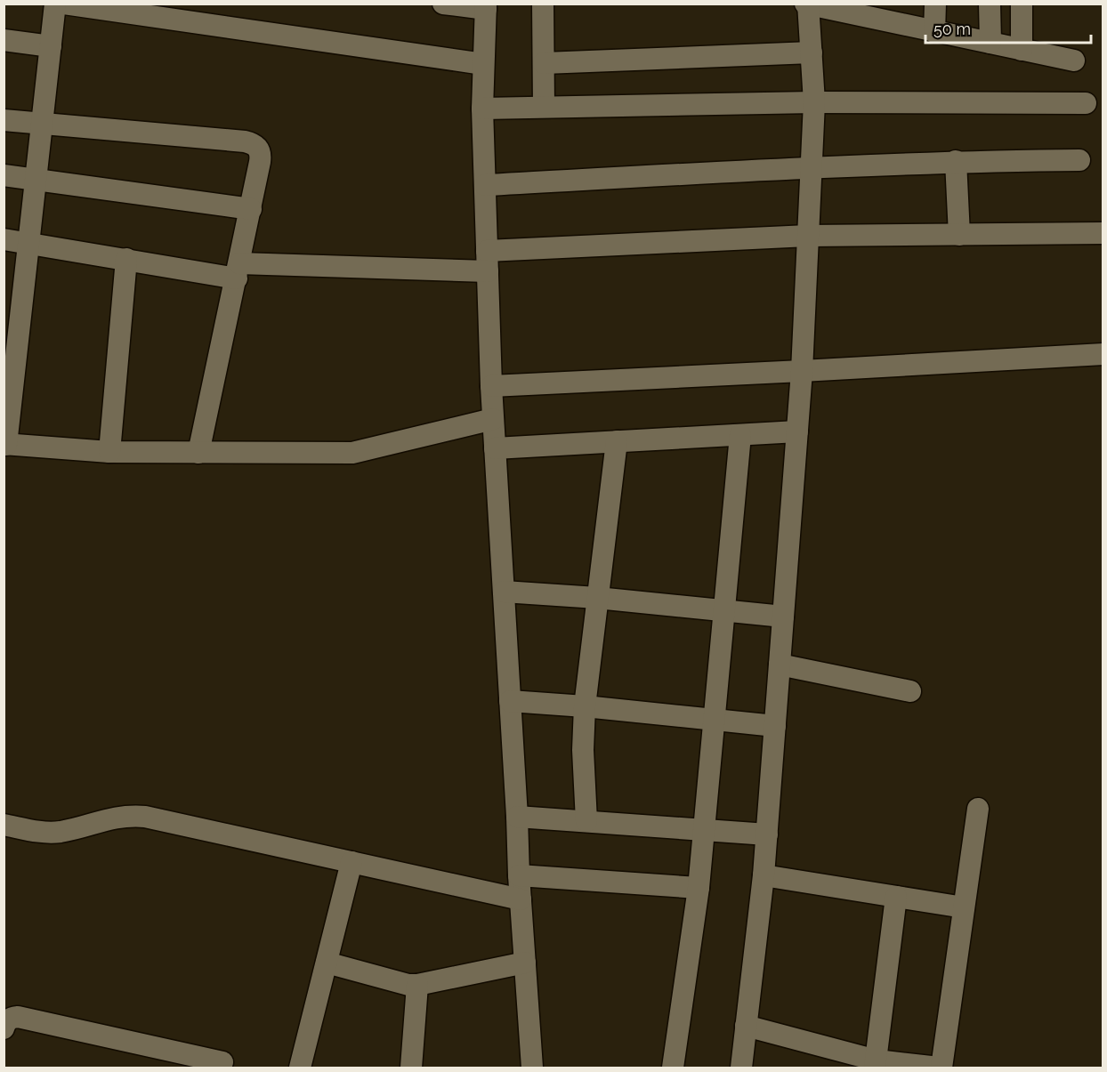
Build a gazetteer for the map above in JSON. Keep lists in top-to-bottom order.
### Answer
{
  "scale_bar": "50 m"
}
